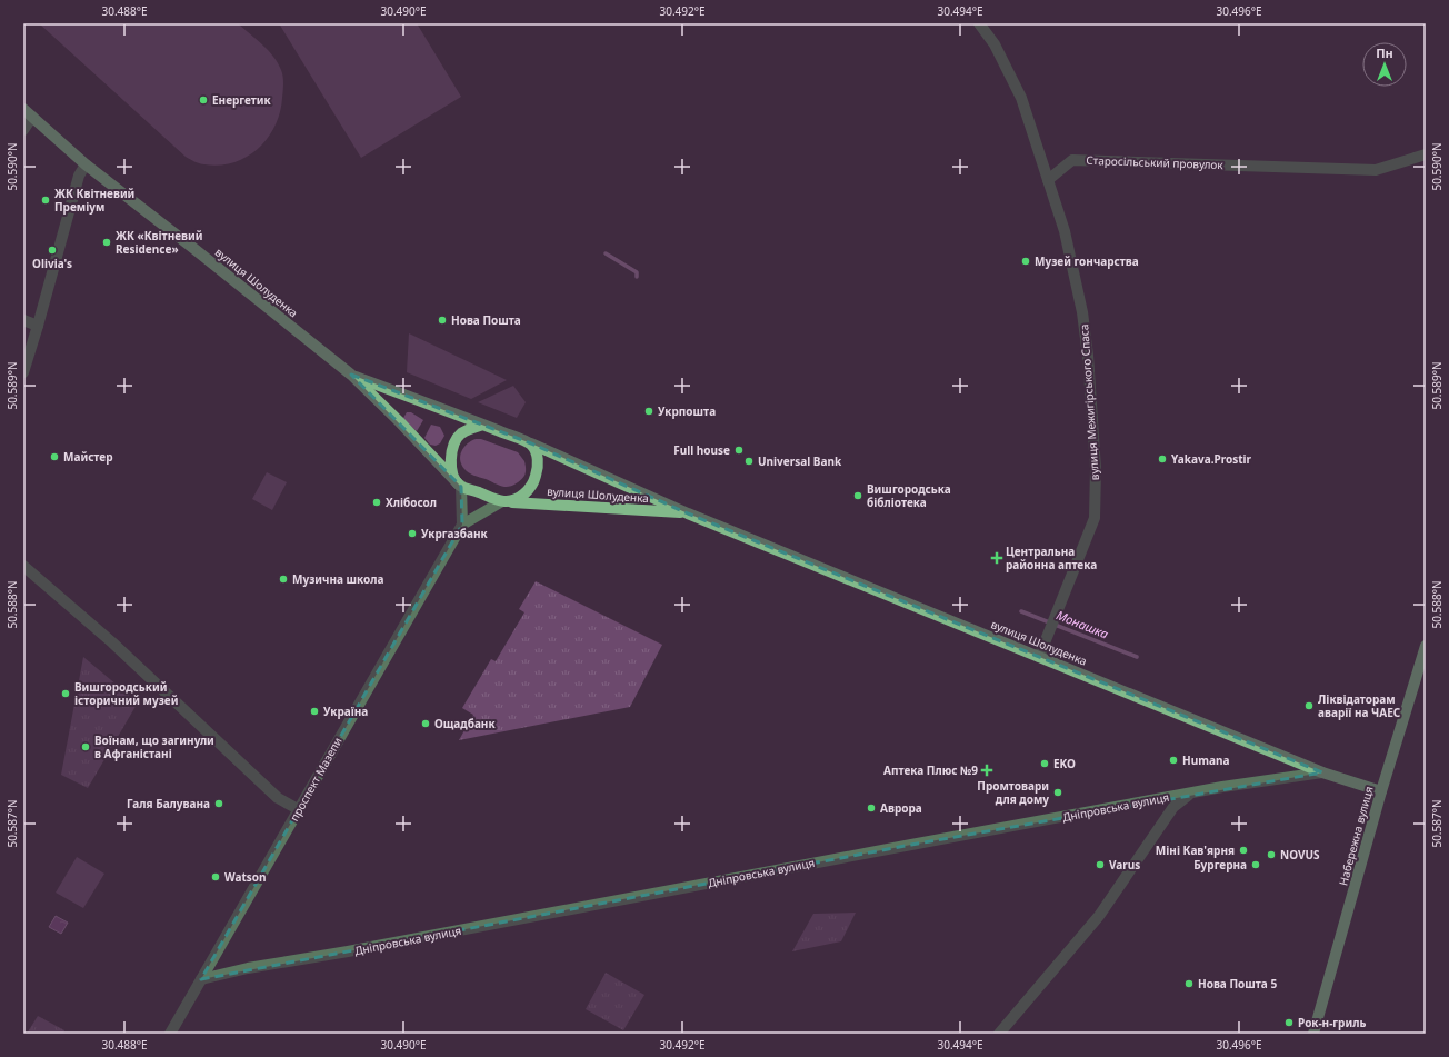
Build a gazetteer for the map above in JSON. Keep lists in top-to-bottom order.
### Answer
{
  "streets": {
    "main road": ["вулиця Шолуденка", "Набережна вулиця"],
    "street": [
      "Старосільський провулок",
      "вулиця Межигірського Спаса",
      "проспект Мазепи",
      "Дніпровська вулиця"
    ]
  },
  "crossings": [
    ["Старосільський провулок", "вулиця Межигірського Спаса"],
    ["вулиця Шолуденка", "вулиця Межигірського Спаса"],
    ["вулиця Шолуденка", "проспект Мазепи"],
    ["вулиця Шолуденка", "Дніпровська вулиця"],
    ["вулиця Шолуденка", "Набережна вулиця"],
    ["проспект Мазепи", "Дніпровська вулиця"]
  ],
  "water": ["Монашка"],
  "places": {
    "other": [
      "Енергетик",
      "ЖК Квітневий Преміум",
      "ЖК «Квітневий Residence»",
      "Olivia's",
      "Музей гончарства",
      "Нова Пошта",
      "Укрпошта",
      "Full house",
      "Майстер",
      "Yakava.Prostir",
      "Universal Bank",
      "Вишгородська бібліотека",
      "Хлібосол",
      "Укргазбанк",
      "Музична школа",
      "Вишгородський історичний музей",
      "Ліквідаторам аварії на ЧАЕС",
      "Україна",
      "Ощадбанк",
      "Воїнам, що загинули в Афганістані",
      "Humana",
      "EKO",
      "Промтовари для дому",
      "Галя Балувана",
      "Аврора",
      "Міні Кав'ярня",
      "NOVUS",
      "Varus",
      "Бургерна",
      "Watson",
      "Нова Пошта 5",
      "Рок-н-гриль"
    ],
    "health": ["Центральна районна аптека", "Аптека Плюс №9"]
  },
  "north": "top",
  "coordinates": [
    "30.488°E",
    "30.490°E",
    "30.492°E",
    "30.494°E",
    "30.496°E",
    "50.590°N",
    "50.589°N",
    "50.588°N",
    "50.587°N"
  ]
}
